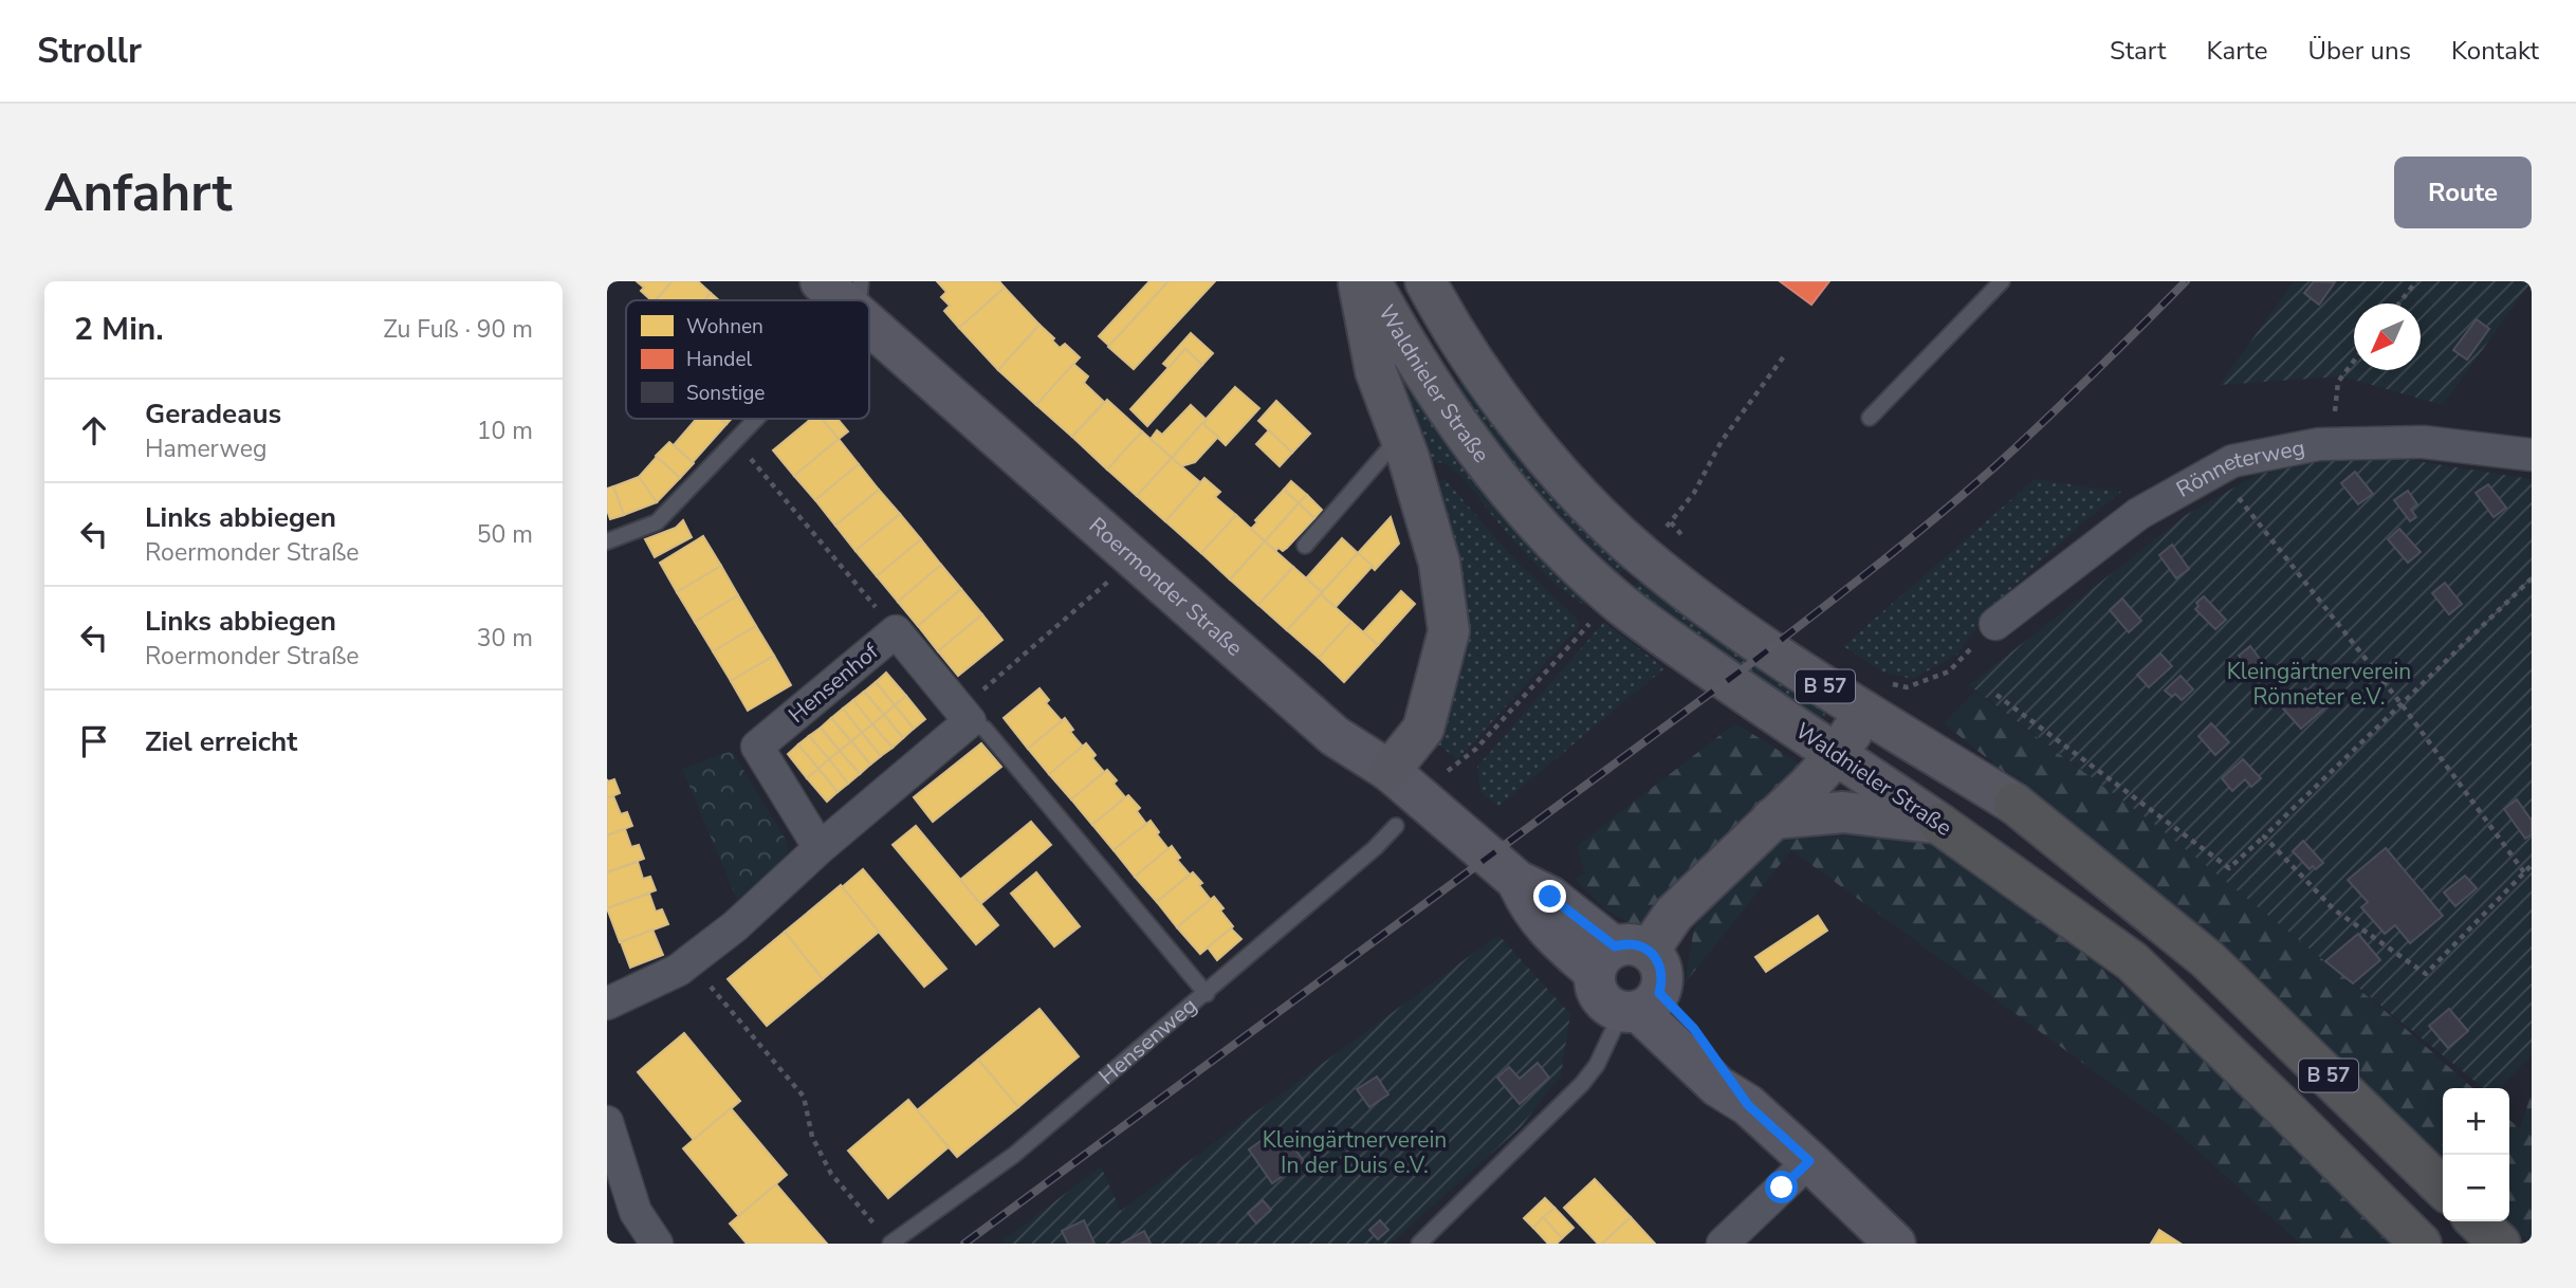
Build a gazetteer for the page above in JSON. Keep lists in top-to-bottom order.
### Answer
{
  "streets": {
    "highway": ["Waldnieler Straße", "B 57"],
    "main road": ["Roermonder Straße"],
    "street": ["Rönneterweg", "Hensenhof"],
    "lane": ["Hensenweg"]
  },
  "parks": ["Kleingärtnerverein Rönneter e.V.", "Kleingärtnerverein In der Duis e.V."],
  "legend": ["Wohnen", "Handel", "Sonstige"],
  "north": "bottom left",
  "page": {
    "header": "Strollr",
    "nav": [
      "Start",
      "Karte",
      "Über uns",
      "Kontakt"
    ],
    "buttons": "Route",
    "title": "Anfahrt",
    "heading": ["2 Min.", "Zu Fuß · 90 m"],
    "list": [
      ["Geradeaus", "Hamerweg", "10 m"],
      ["Links abbiegen", "Roermonder Straße", "50 m"],
      ["Links abbiegen", "Roermonder Straße", "30 m"],
      "Ziel erreicht"
    ],
    "map_buttons": ["+", "−"]
  }
}
